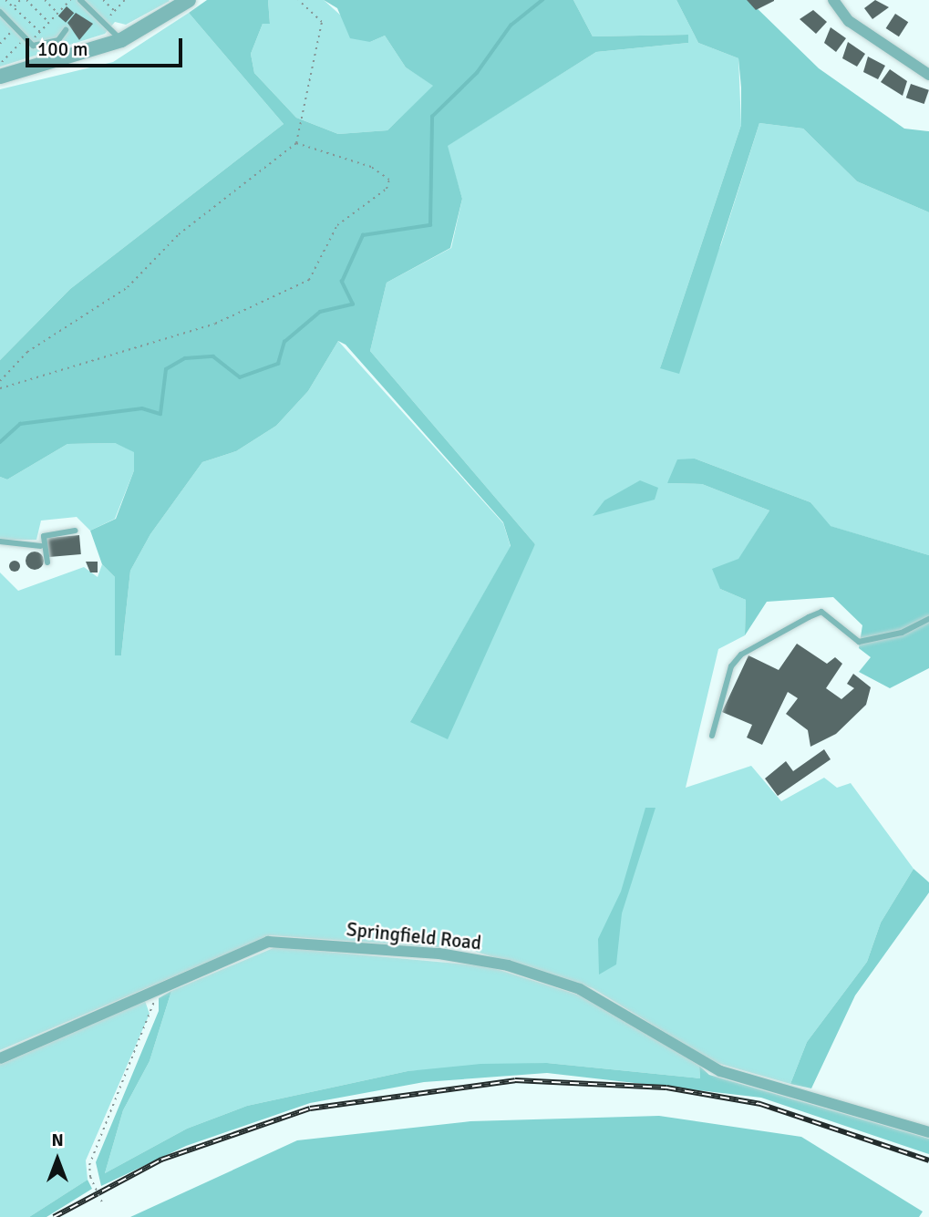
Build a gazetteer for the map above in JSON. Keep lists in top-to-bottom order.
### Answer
{
  "streets": {
    "street": ["Springfield Road"]
  },
  "scale_bar": "100 m",
  "north": "top"
}
